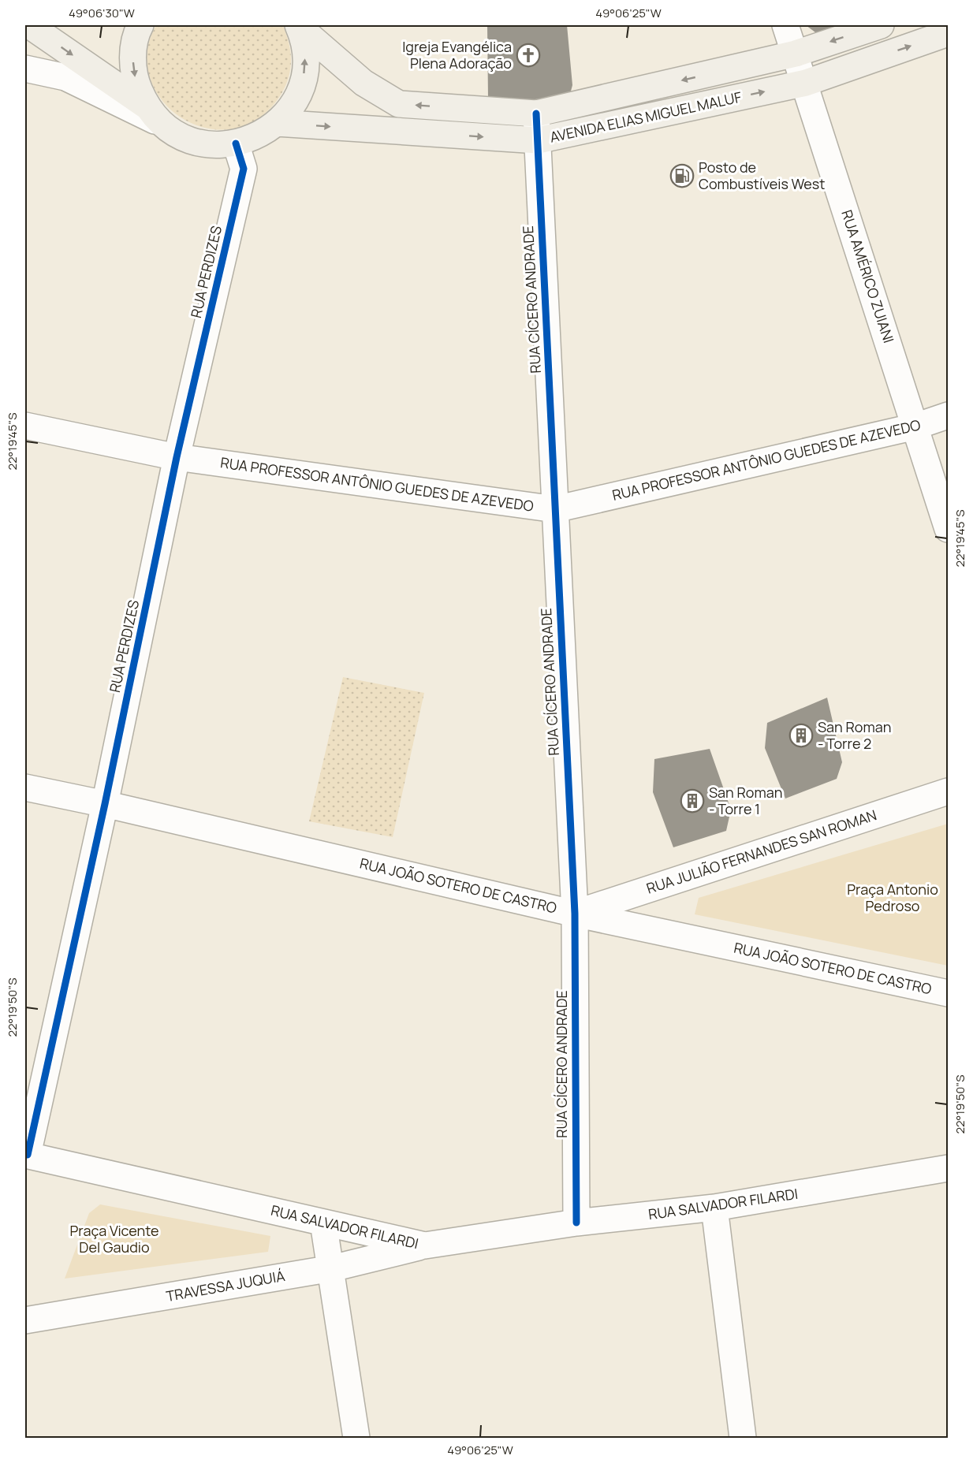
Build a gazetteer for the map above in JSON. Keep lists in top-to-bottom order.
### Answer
{
  "streets": {
    "main road": ["AVENIDA ELIAS MIGUEL MALUF"],
    "street": [
      "RUA PERDIZES",
      "RUA AMÉRICO ZUIANI",
      "RUA CÍCERO ANDRADE",
      "RUA PROFESSOR ANTÔNIO GUEDES DE AZEVEDO",
      "RUA JULIÃO FERNANDES SAN ROMAN",
      "RUA JOÃO SOTERO DE CASTRO",
      "RUA SALVADOR FILARDI",
      "TRAVESSA JUQUIÁ"
    ]
  },
  "crossings": [
    ["AVENIDA ELIAS MIGUEL MALUF", "RUA AMÉRICO ZUIANI"],
    ["AVENIDA ELIAS MIGUEL MALUF", "RUA CÍCERO ANDRADE"],
    ["RUA PERDIZES", "RUA PROFESSOR ANTÔNIO GUEDES DE AZEVEDO"],
    ["RUA PERDIZES", "RUA JOÃO SOTERO DE CASTRO"],
    ["RUA PERDIZES", "RUA SALVADOR FILARDI"],
    ["RUA AMÉRICO ZUIANI", "RUA PROFESSOR ANTÔNIO GUEDES DE AZEVEDO"],
    ["RUA CÍCERO ANDRADE", "RUA PROFESSOR ANTÔNIO GUEDES DE AZEVEDO"],
    ["RUA CÍCERO ANDRADE", "RUA JULIÃO FERNANDES SAN ROMAN"],
    ["RUA CÍCERO ANDRADE", "RUA JOÃO SOTERO DE CASTRO"],
    ["RUA CÍCERO ANDRADE", "RUA SALVADOR FILARDI"],
    ["RUA JULIÃO FERNANDES SAN ROMAN", "RUA JOÃO SOTERO DE CASTRO"],
    ["RUA SALVADOR FILARDI", "TRAVESSA JUQUIÁ"]
  ],
  "parks": ["Praça Antonio Pedroso", "Praça Vicente Del Gaudio"],
  "places": {
    "church": ["Igreja Evangélica Plena Adoração"],
    "fuel station": ["Posto de Combustíveis West"],
    "building": ["San Roman - Torre 2", "San Roman - Torre 1"]
  },
  "coordinates": [
    "49°06'30\"W",
    "49°06'25\"W",
    "22°19'45\"S",
    "22°19'50\"S"
  ]
}
